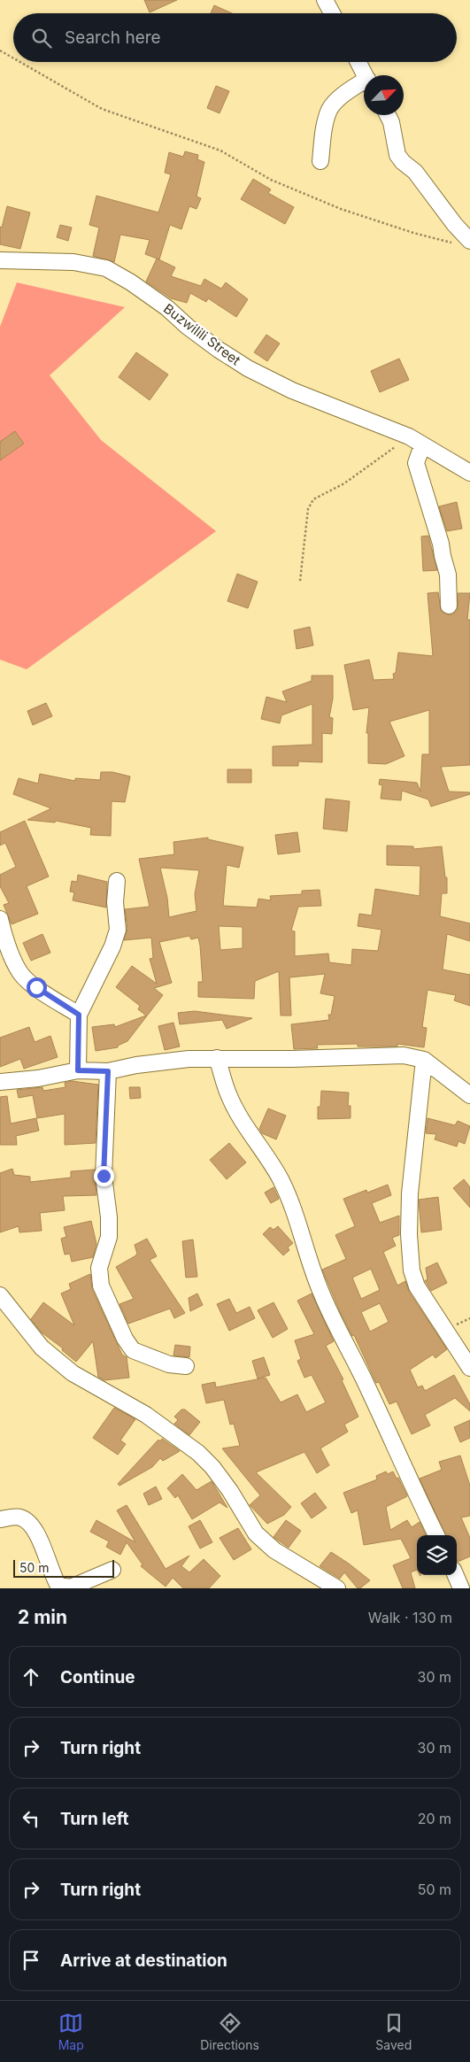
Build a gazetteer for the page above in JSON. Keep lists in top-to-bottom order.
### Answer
{
  "streets": {
    "street": ["Buzwilili Street"]
  },
  "scale_bar": "50 m",
  "north": "top right",
  "page": {
    "search": "Search here",
    "scale": "50 m",
    "heading": ["2 min", "Walk · 130 m"],
    "list": [
      ["Continue", "30 m"],
      ["Turn right", "30 m"],
      ["Turn left", "20 m"],
      ["Turn right", "50 m"],
      "Arrive at destination"
    ],
    "nav": ["Map", "Directions", "Saved"]
  }
}
